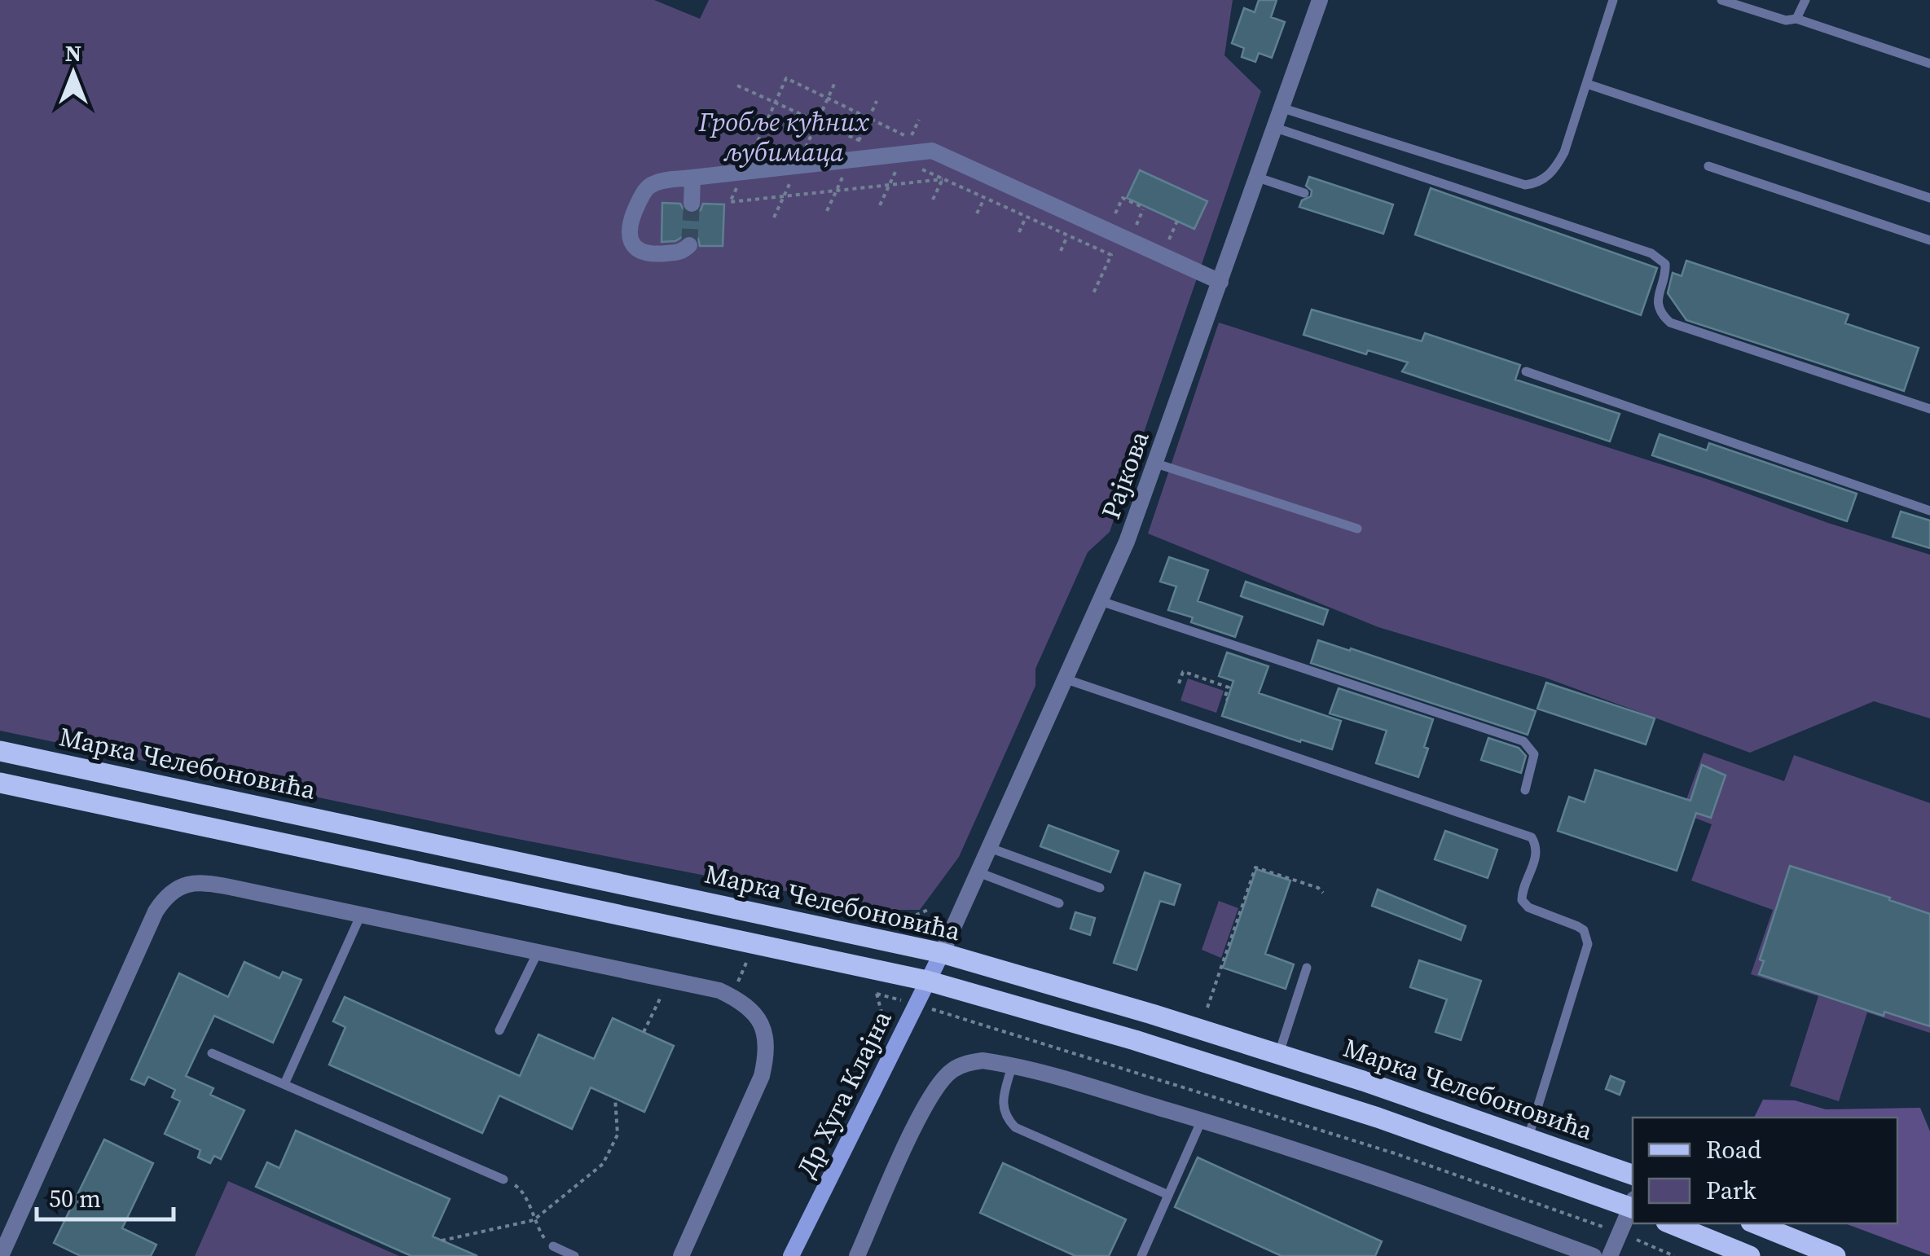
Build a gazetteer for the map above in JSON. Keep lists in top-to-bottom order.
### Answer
{
  "streets": {
    "main road": ["Марка Челебоновића", "Др Хуга Клајна"],
    "street": ["Рајкова"]
  },
  "crossings": [
    ["Рајкова", "Марка Челебоновића"],
    ["Рајкова", "Др Хуга Клајна"],
    ["Марка Челебоновића", "Др Хуга Клајна"]
  ],
  "parks": ["Гробље кућних љубимаца"],
  "legend": ["Road", "Park"],
  "scale_bar": "50 m",
  "north": "top"
}
